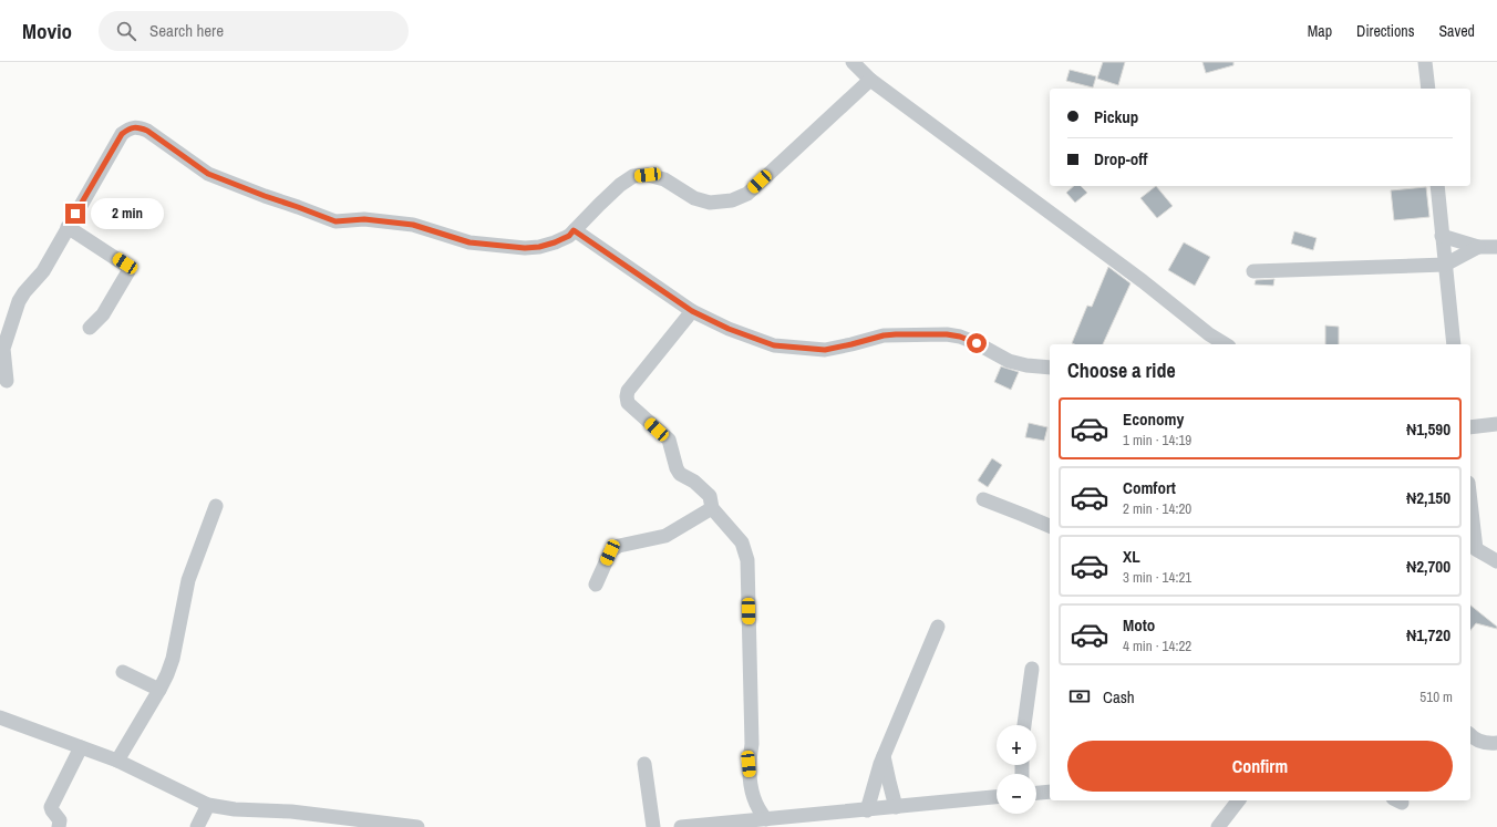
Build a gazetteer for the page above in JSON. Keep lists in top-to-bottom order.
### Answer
{
  "page": {
    "header": "Movio",
    "search": "Search here",
    "nav": ["Map", "Directions", "Saved"],
    "banner": ["Pickup", "Drop-off"],
    "bubble": "2 min",
    "heading": "Choose a ride",
    "list": [
      {
        "name": "Economy",
        "note": "1 min · 14:19",
        "value": "₦1,590"
      },
      {
        "name": "Comfort",
        "note": "2 min · 14:20",
        "value": "₦2,150"
      },
      {
        "name": "XL",
        "note": "3 min · 14:21",
        "value": "₦2,700"
      },
      {
        "name": "Moto",
        "note": "4 min · 14:22",
        "value": "₦1,720"
      }
    ],
    "pay": ["Cash", "510 m"],
    "map_buttons": ["+", "−"],
    "buttons": "Confirm"
  }
}
